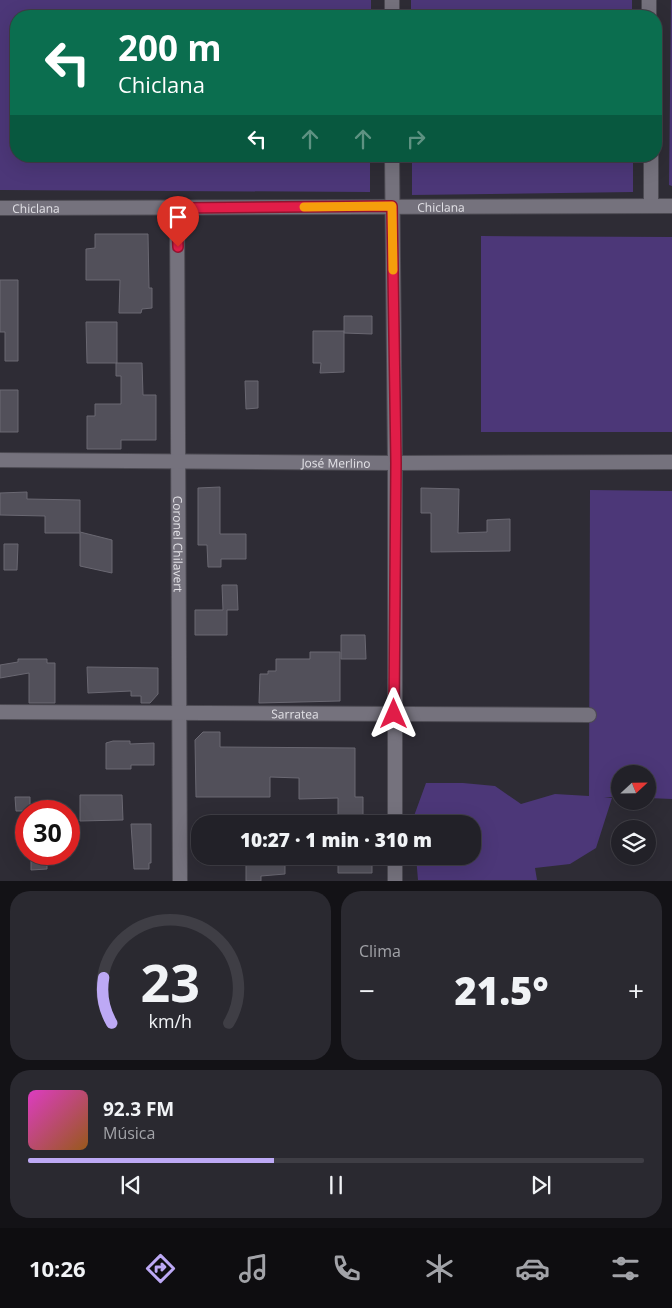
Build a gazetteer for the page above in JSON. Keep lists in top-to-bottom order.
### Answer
{
  "streets": {
    "street": [
      "Chiclana",
      "José Merlino",
      "Coronel Chilavert",
      "Sarratea"
    ]
  },
  "crossings": [
    ["Chiclana", "Coronel Chilavert"],
    ["José Merlino", "Coronel Chilavert"],
    ["Coronel Chilavert", "Sarratea"]
  ],
  "north": "right",
  "page": {
    "turn": ["200 m", "Chiclana"],
    "limit": "30",
    "trip": "10:27 · 1 min · 310 m",
    "tile": "Clima",
    "heat": ["−", "21.5°", "+"],
    "song": ["92.3 FM", "Música"],
    "tabs": "10:26",
    "gauge": ["23", "km/h"]
  }
}
